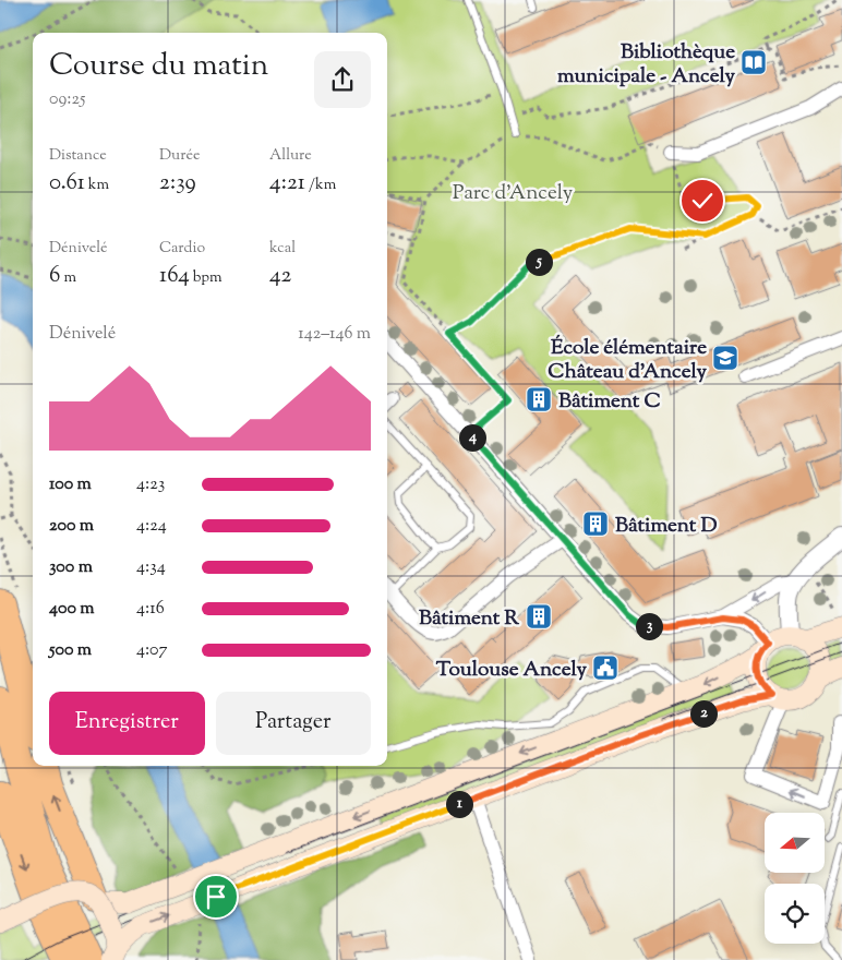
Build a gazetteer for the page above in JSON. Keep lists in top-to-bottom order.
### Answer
{
  "parks": ["Parc d'Ancely"],
  "places": {
    "library": ["Bibliothèque municipale - Ancely"],
    "school or university": ["École élémentaire Château d'Ancely"],
    "building": ["Bâtiment C", "Bâtiment D", "Bâtiment R"],
    "public building": ["Toulouse Ancely"]
  },
  "north": "left",
  "page": {
    "heading": ["Course du matin", "09:25"],
    "stats": [
      ["Distance", "0.61 km"],
      ["Durée", "2:39"],
      ["Allure", "4:21 /km"],
      ["Dénivelé", "6 m"],
      ["Cardio", "164 bpm"],
      ["kcal", "42"]
    ],
    "pins": [
      "5",
      "4",
      "3",
      "2",
      "1"
    ],
    "chart": ["Dénivelé", "142–146 m"],
    "list": [
      {
        "name": "100 m",
        "note": "4:23"
      },
      {
        "name": "200 m",
        "note": "4:24"
      },
      {
        "name": "300 m",
        "note": "4:34"
      },
      {
        "name": "400 m",
        "note": "4:16"
      },
      {
        "name": "500 m",
        "note": "4:07"
      }
    ],
    "buttons": ["Enregistrer", "Partager"]
  }
}
